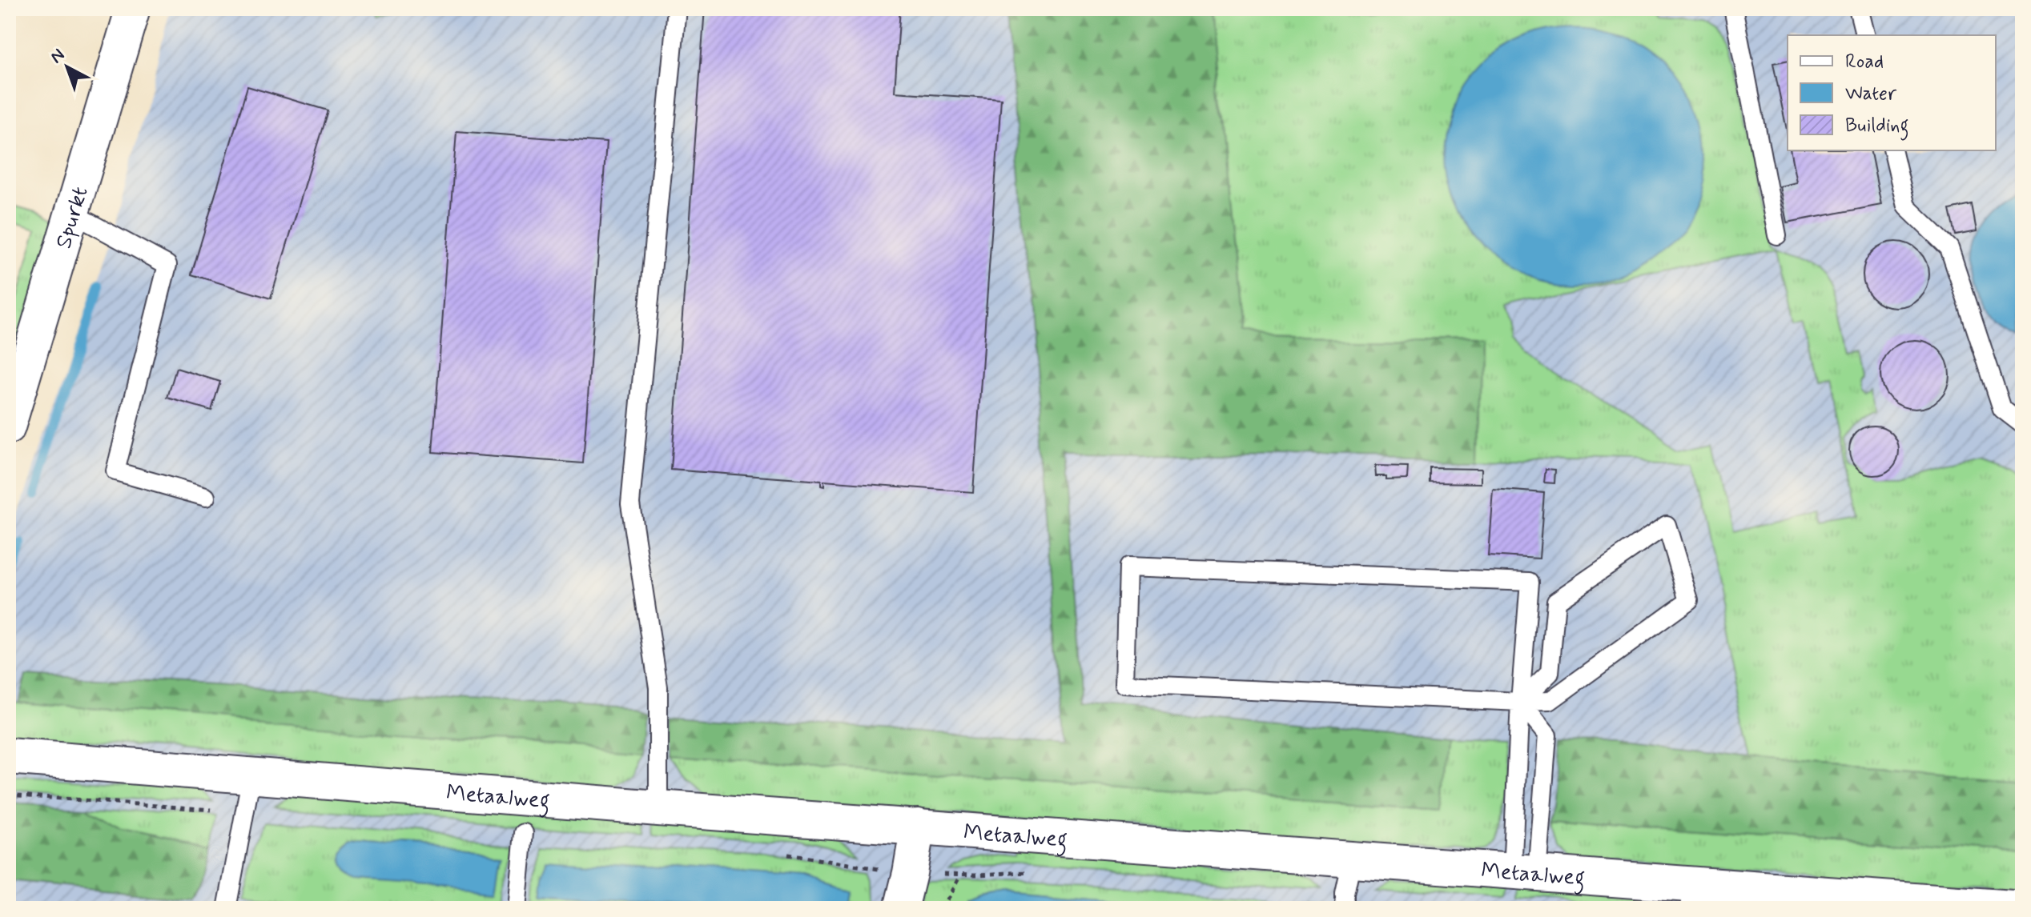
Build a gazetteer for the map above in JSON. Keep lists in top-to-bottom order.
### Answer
{
  "streets": {
    "street": ["Spurkt", "Metaalweg"]
  },
  "legend": ["Road", "Water", "Building"],
  "north": "top left"
}
